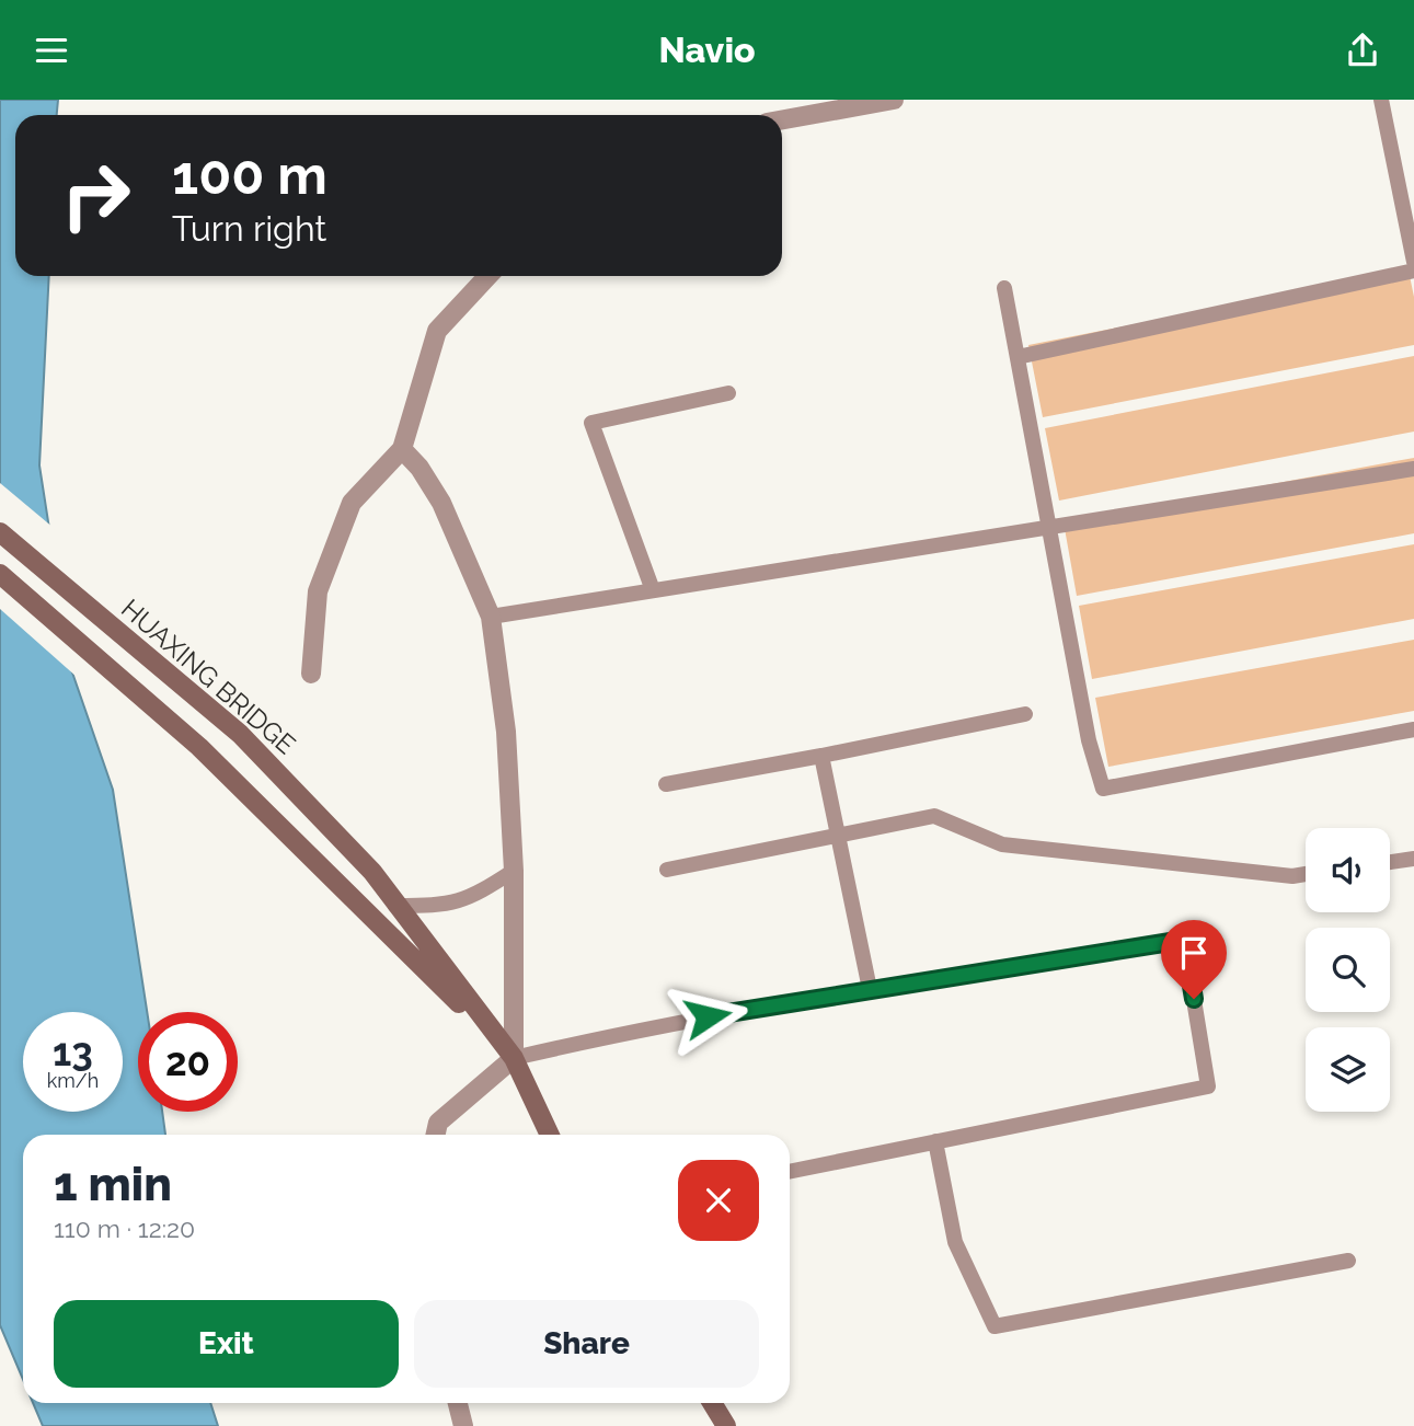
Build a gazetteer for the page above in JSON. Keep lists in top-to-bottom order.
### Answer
{
  "streets": {
    "street": ["HUAXING BRIDGE"]
  },
  "page": {
    "header": "Navio",
    "turn": ["100 m", "Turn right"],
    "speed": "13 km/h",
    "limit": "20",
    "heading": ["1 min", "110 m · 12:20"],
    "buttons": ["Exit", "Share"]
  }
}
